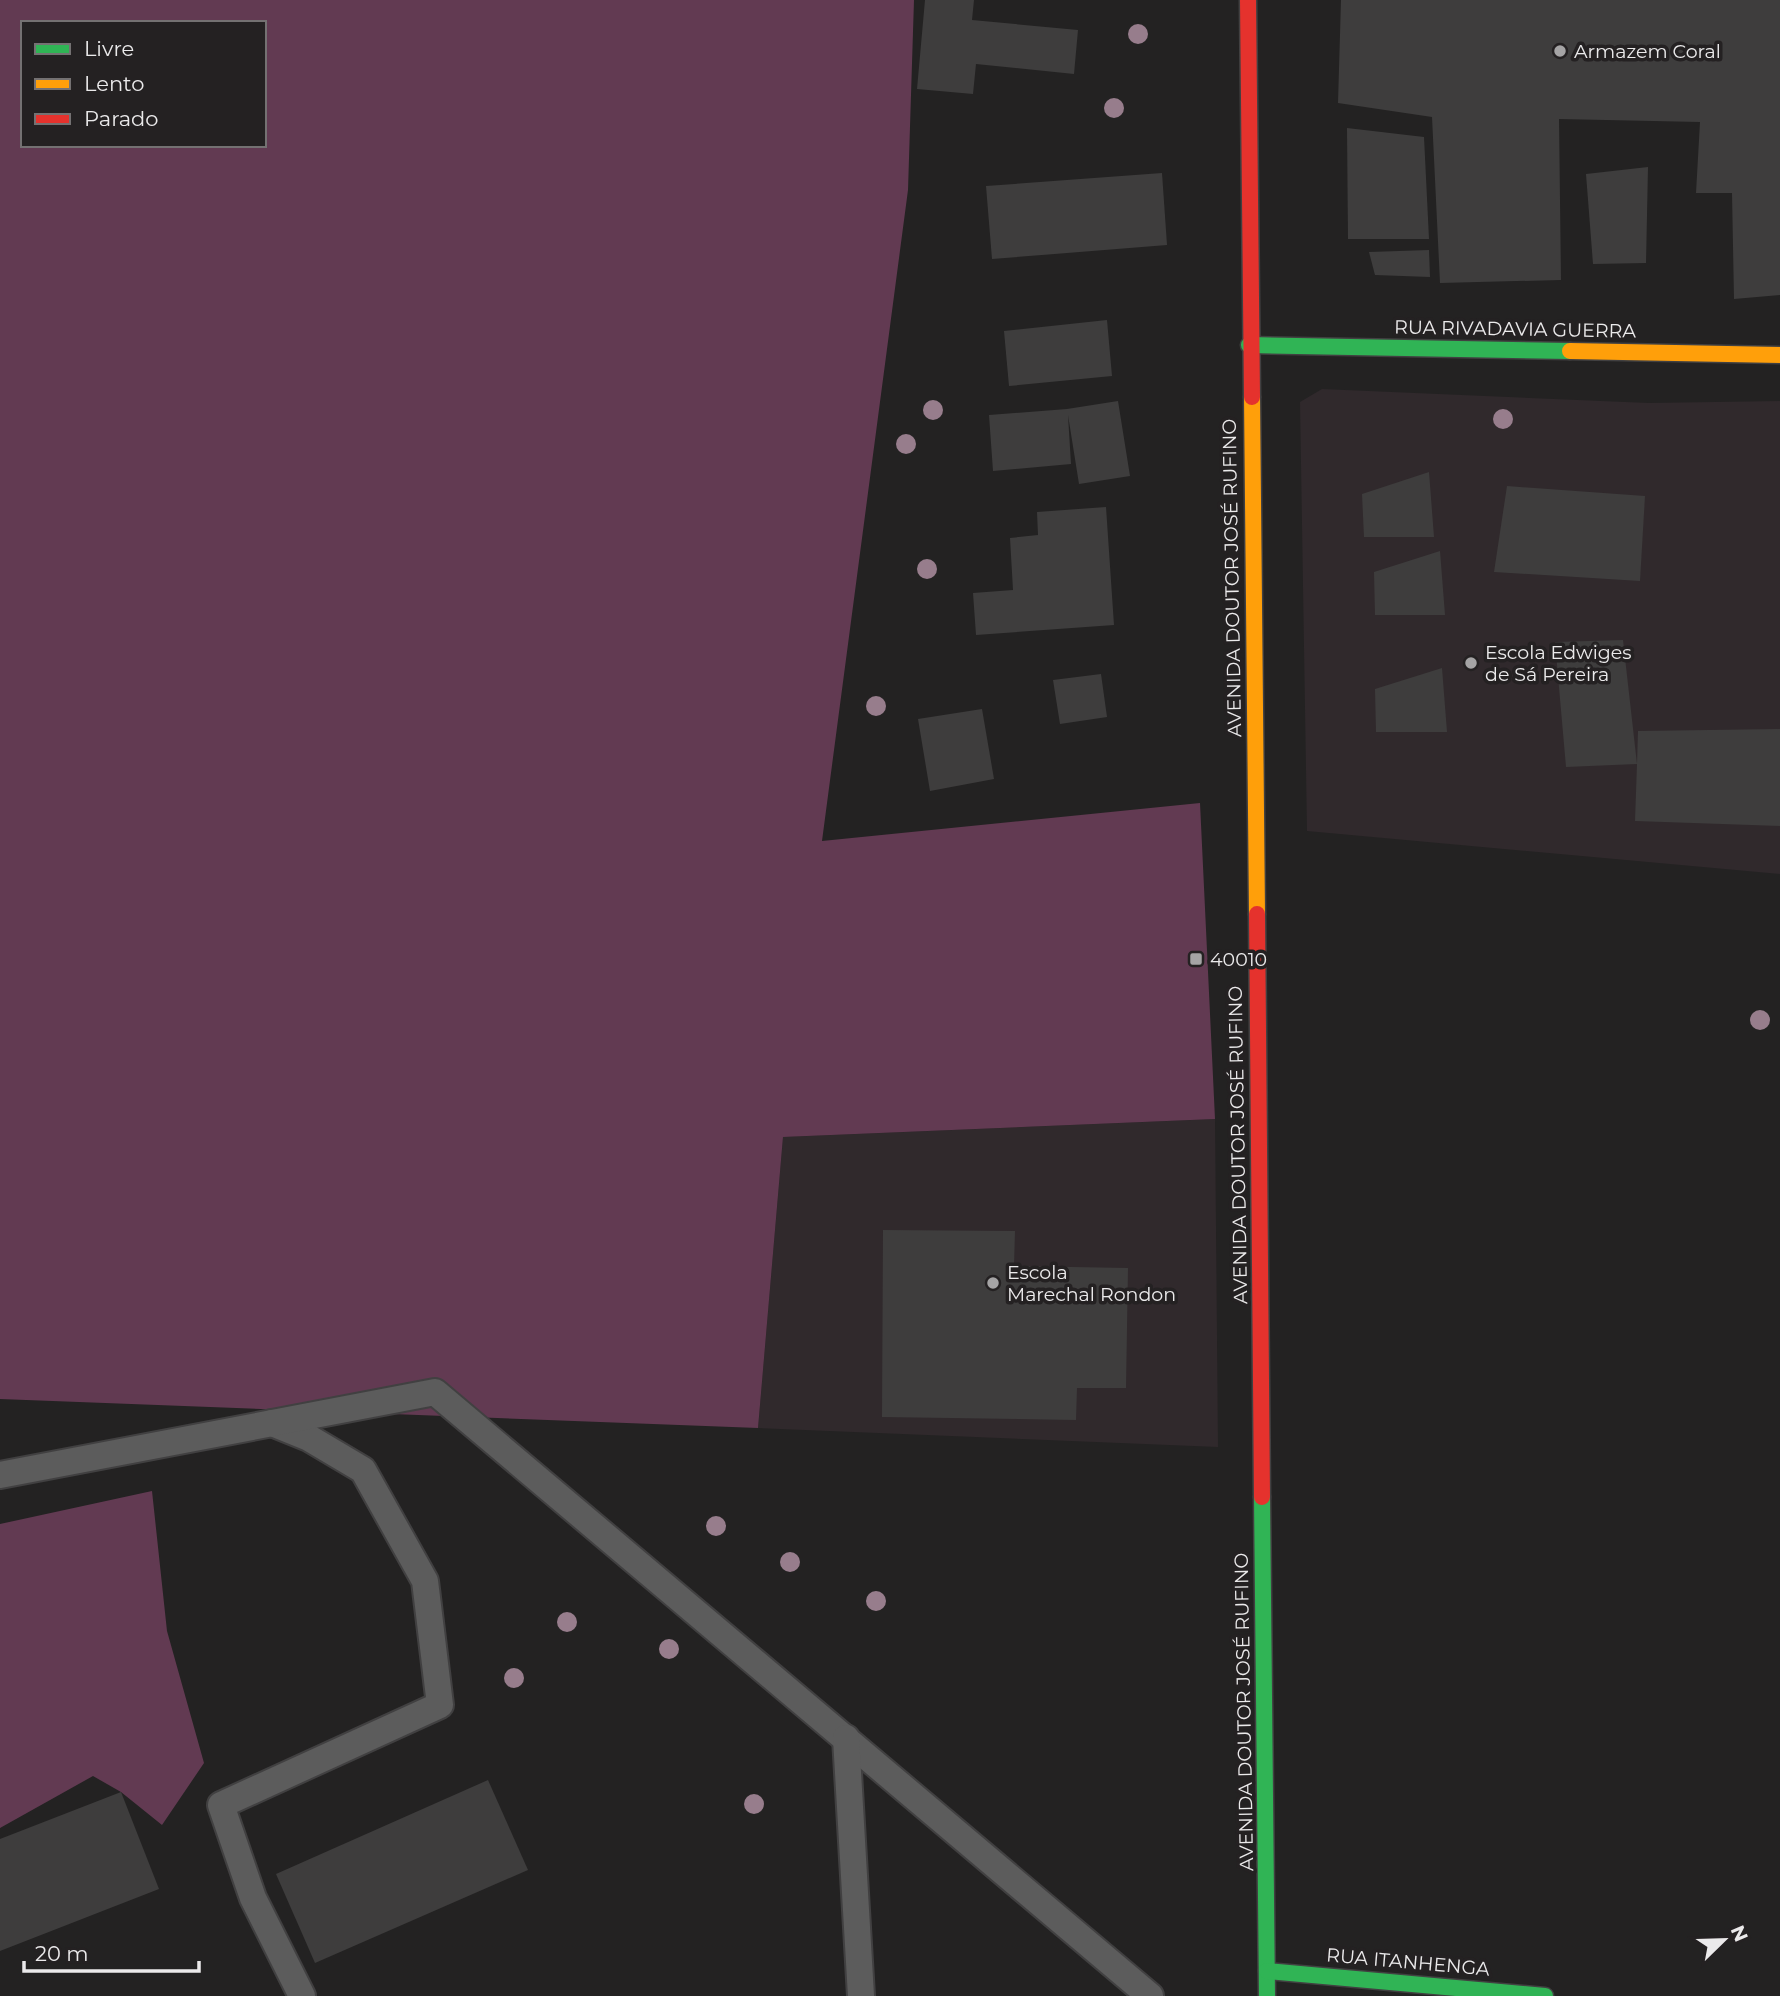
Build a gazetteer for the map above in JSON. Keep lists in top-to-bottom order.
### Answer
{
  "streets": {
    "main road": ["RUA RIVADAVIA GUERRA", "AVENIDA DOUTOR JOSÉ RUFINO", "RUA ITANHENGA"]
  },
  "crossings": [
    ["RUA RIVADAVIA GUERRA", "AVENIDA DOUTOR JOSÉ RUFINO"],
    ["AVENIDA DOUTOR JOSÉ RUFINO", "RUA ITANHENGA"]
  ],
  "places": {
    "other": ["Armazem Coral", "Escola Edwiges de Sá Pereira", "Escola Marechal Rondon"],
    "transit": ["40010"]
  },
  "legend": ["Livre", "Lento", "Parado"],
  "scale_bar": "20 m",
  "north": "top right"
}
